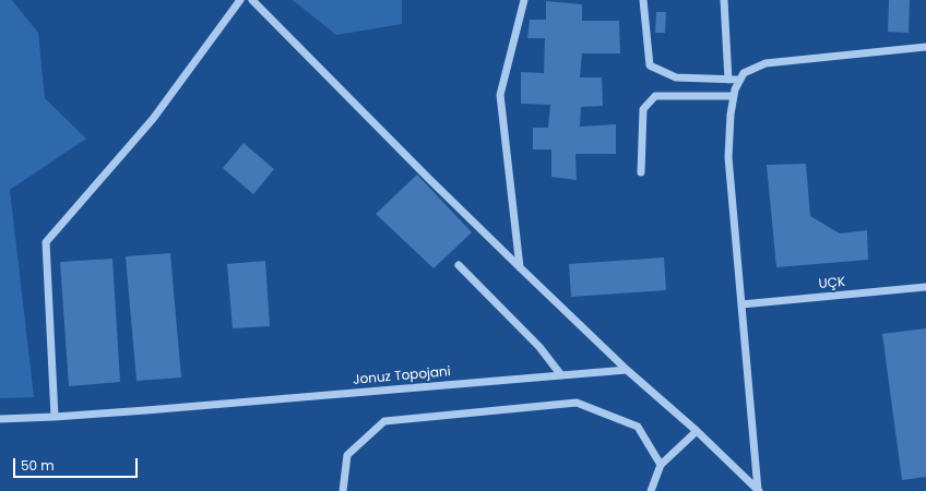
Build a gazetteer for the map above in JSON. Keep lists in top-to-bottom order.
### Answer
{
  "streets": {
    "street": ["UÇK", "Jonuz Topojani"]
  },
  "scale_bar": "50 m"
}
